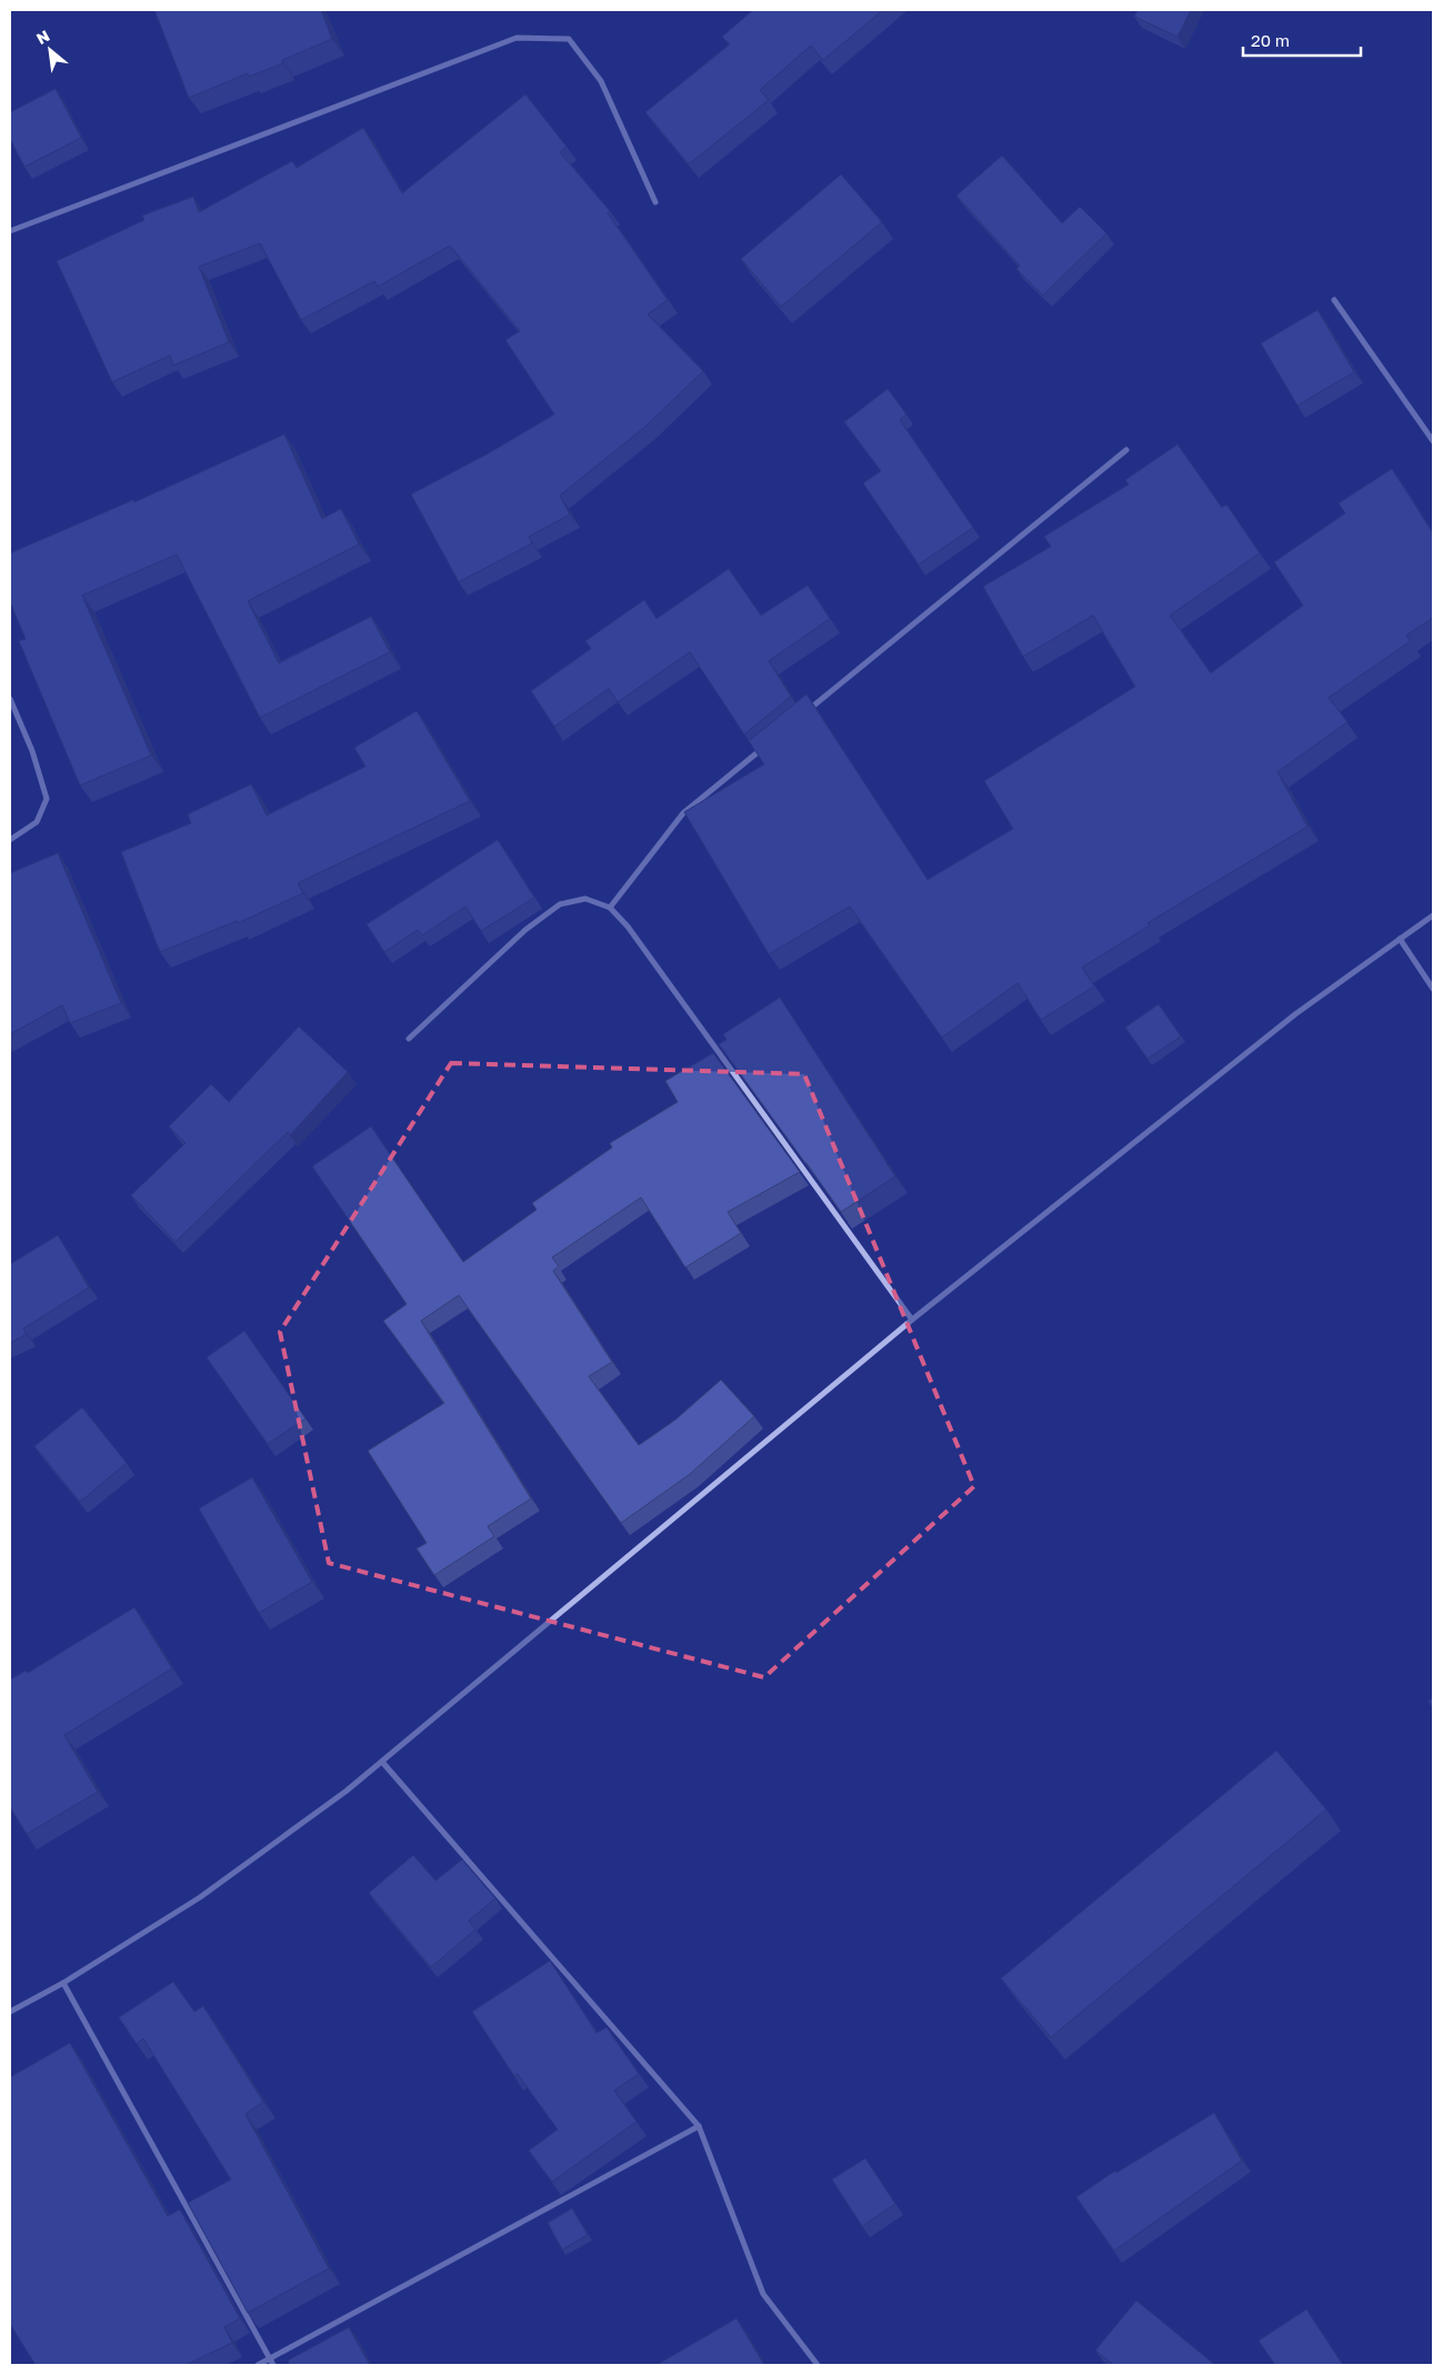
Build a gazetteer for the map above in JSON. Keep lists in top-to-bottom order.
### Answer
{
  "scale_bar": "20 m",
  "north": "top left"
}
